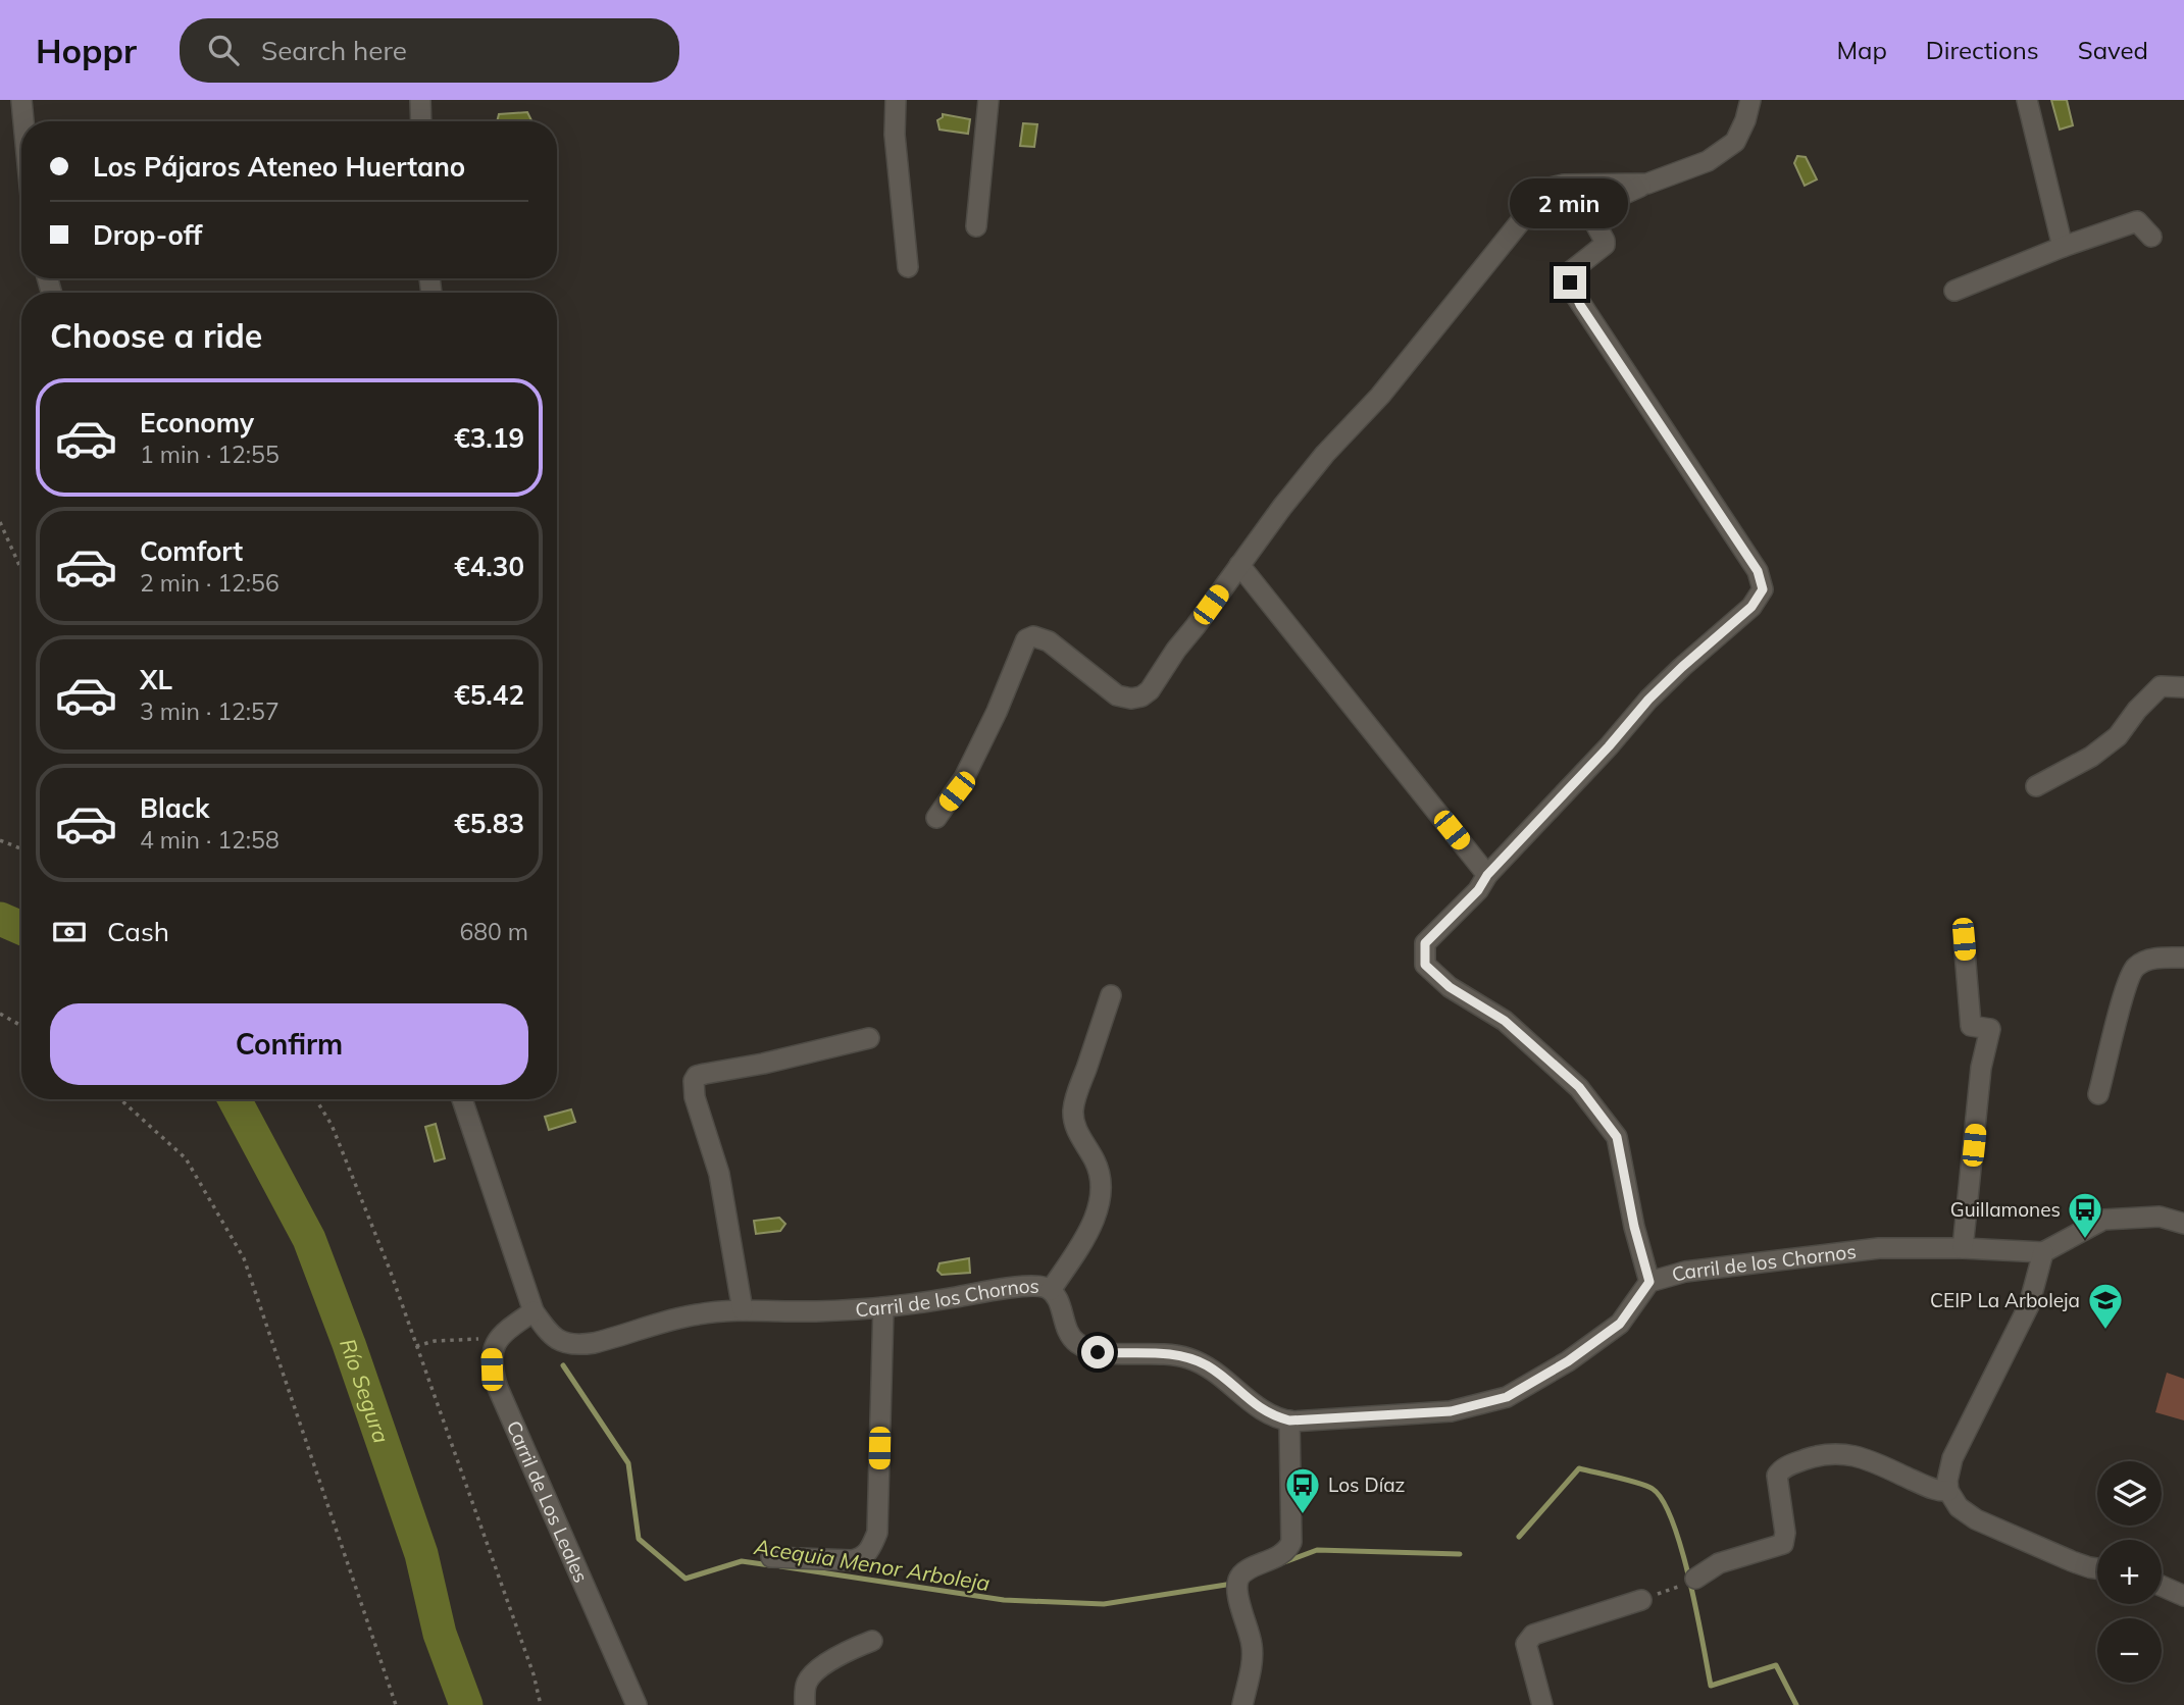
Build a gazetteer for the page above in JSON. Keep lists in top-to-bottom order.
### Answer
{
  "streets": {
    "street": ["Carril de los Chornos", "Carril de Los Leales"]
  },
  "water": ["Río Segura", "Acequia Menor Arboleja"],
  "places": {
    "bus stop": ["Guillamones", "Los Díaz"],
    "school or university": ["CEIP La Arboleja"]
  },
  "page": {
    "header": "Hoppr",
    "search": "Search here",
    "nav": ["Map", "Directions", "Saved"],
    "banner": ["Los Pájaros Ateneo Huertano", "Drop-off"],
    "bubble": "2 min",
    "heading": "Choose a ride",
    "list": [
      {
        "name": "Economy",
        "note": "1 min · 12:55",
        "value": "€3.19"
      },
      {
        "name": "Comfort",
        "note": "2 min · 12:56",
        "value": "€4.30"
      },
      {
        "name": "XL",
        "note": "3 min · 12:57",
        "value": "€5.42"
      },
      {
        "name": "Black",
        "note": "4 min · 12:58",
        "value": "€5.83"
      }
    ],
    "pay": ["Cash", "680 m"],
    "buttons": "Confirm",
    "map_buttons": ["+", "−"]
  }
}
